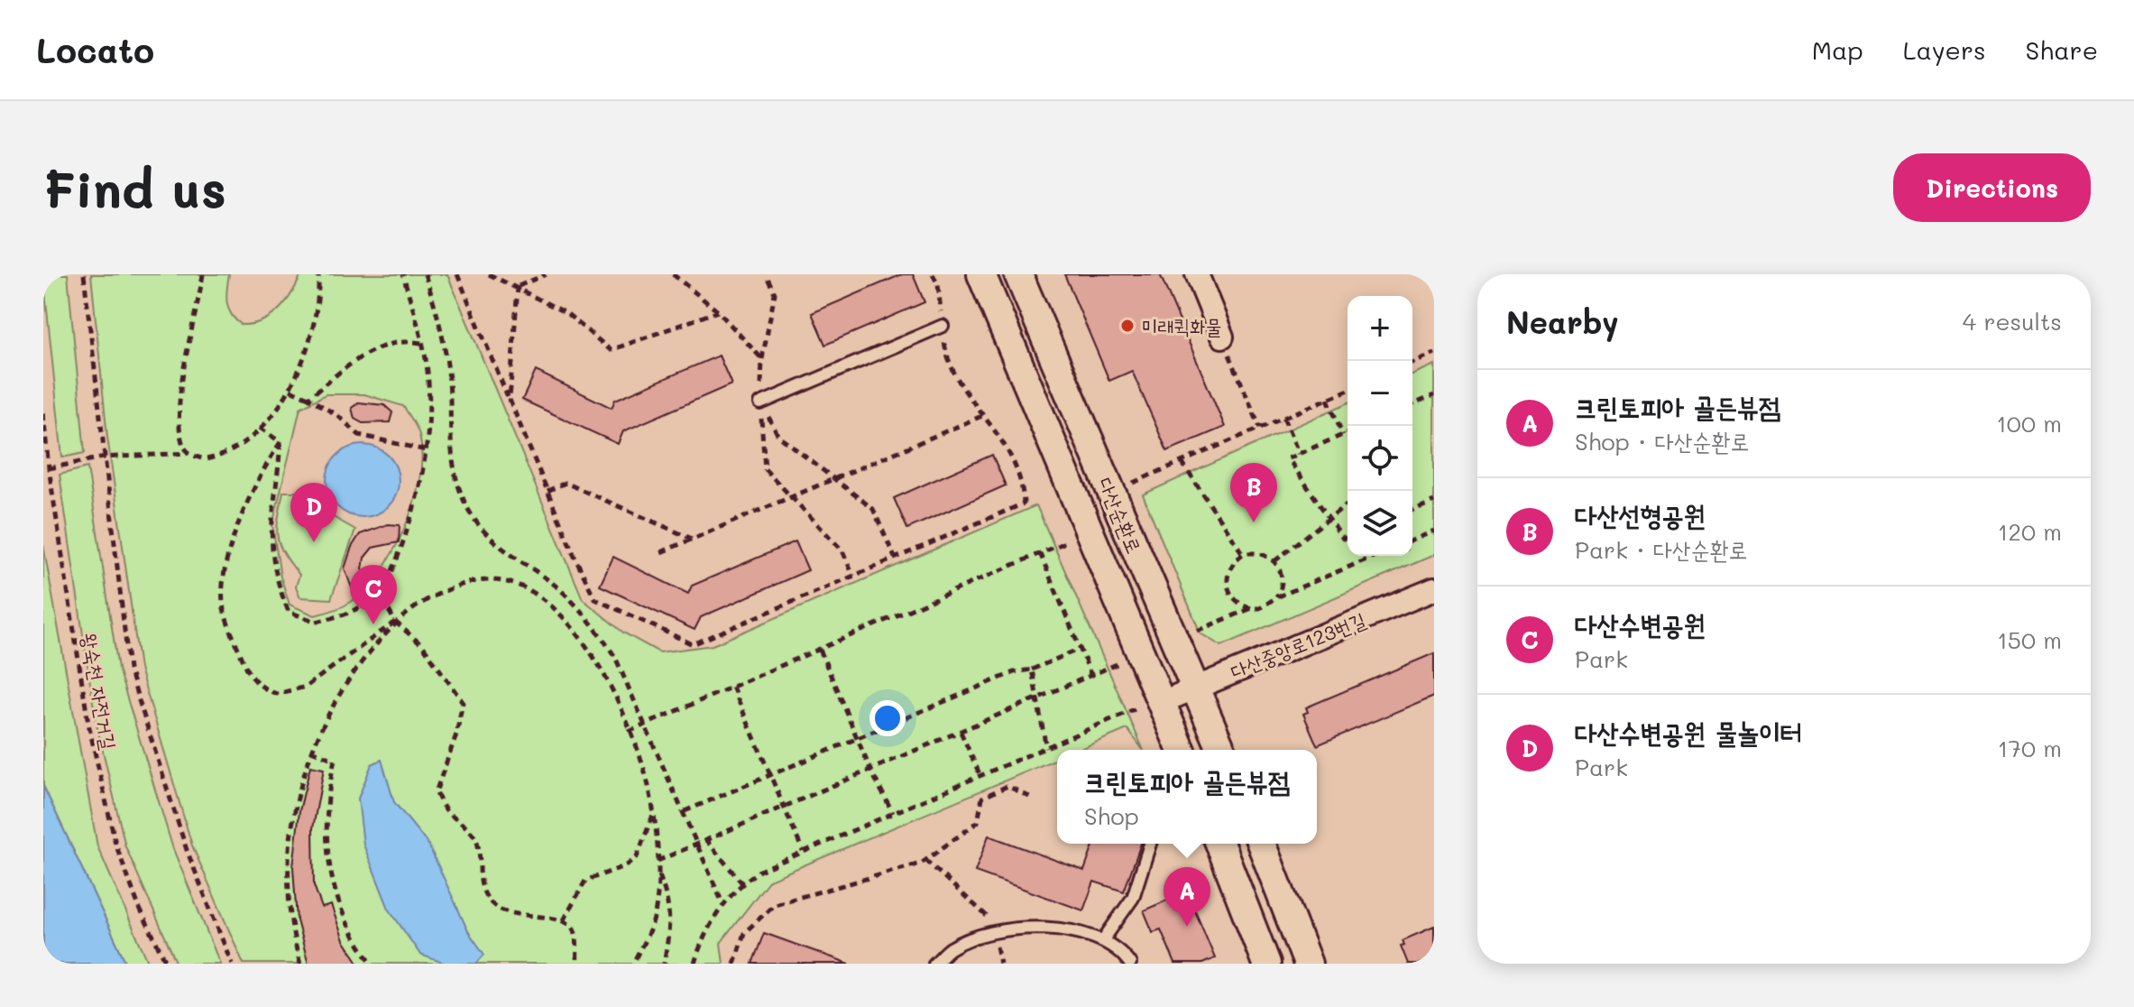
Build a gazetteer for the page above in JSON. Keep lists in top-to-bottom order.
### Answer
{
  "streets": {
    "street": ["다산순환로", "다산중앙로123번길"],
    "path": ["왕숙천 자전거길"]
  },
  "crossings": [
    ["다산순환로", "다산중앙로123번길"]
  ],
  "places": ["미래퀵화물"],
  "page": {
    "header": "Locato",
    "nav": ["Map", "Layers", "Share"],
    "buttons": "Directions",
    "title": "Find us",
    "heading": ["Nearby", "4 results"],
    "map_buttons": ["+", "−"],
    "list": [
      {
        "mark": "A",
        "name": "크린토피아 골든뷰점",
        "note": "Shop · 다산순환로",
        "value": "100 m"
      },
      {
        "mark": "B",
        "name": "다산선형공원",
        "note": "Park · 다산순환로",
        "value": "120 m"
      },
      {
        "mark": "C",
        "name": "다산수변공원",
        "note": "Park",
        "value": "150 m"
      },
      {
        "mark": "D",
        "name": "다산수변공원 물놀이터",
        "note": "Park",
        "value": "170 m"
      }
    ],
    "pins": [
      "B",
      "D",
      "C",
      "A"
    ],
    "popup": ["크린토피아 골든뷰점", "Shop"]
  }
}
